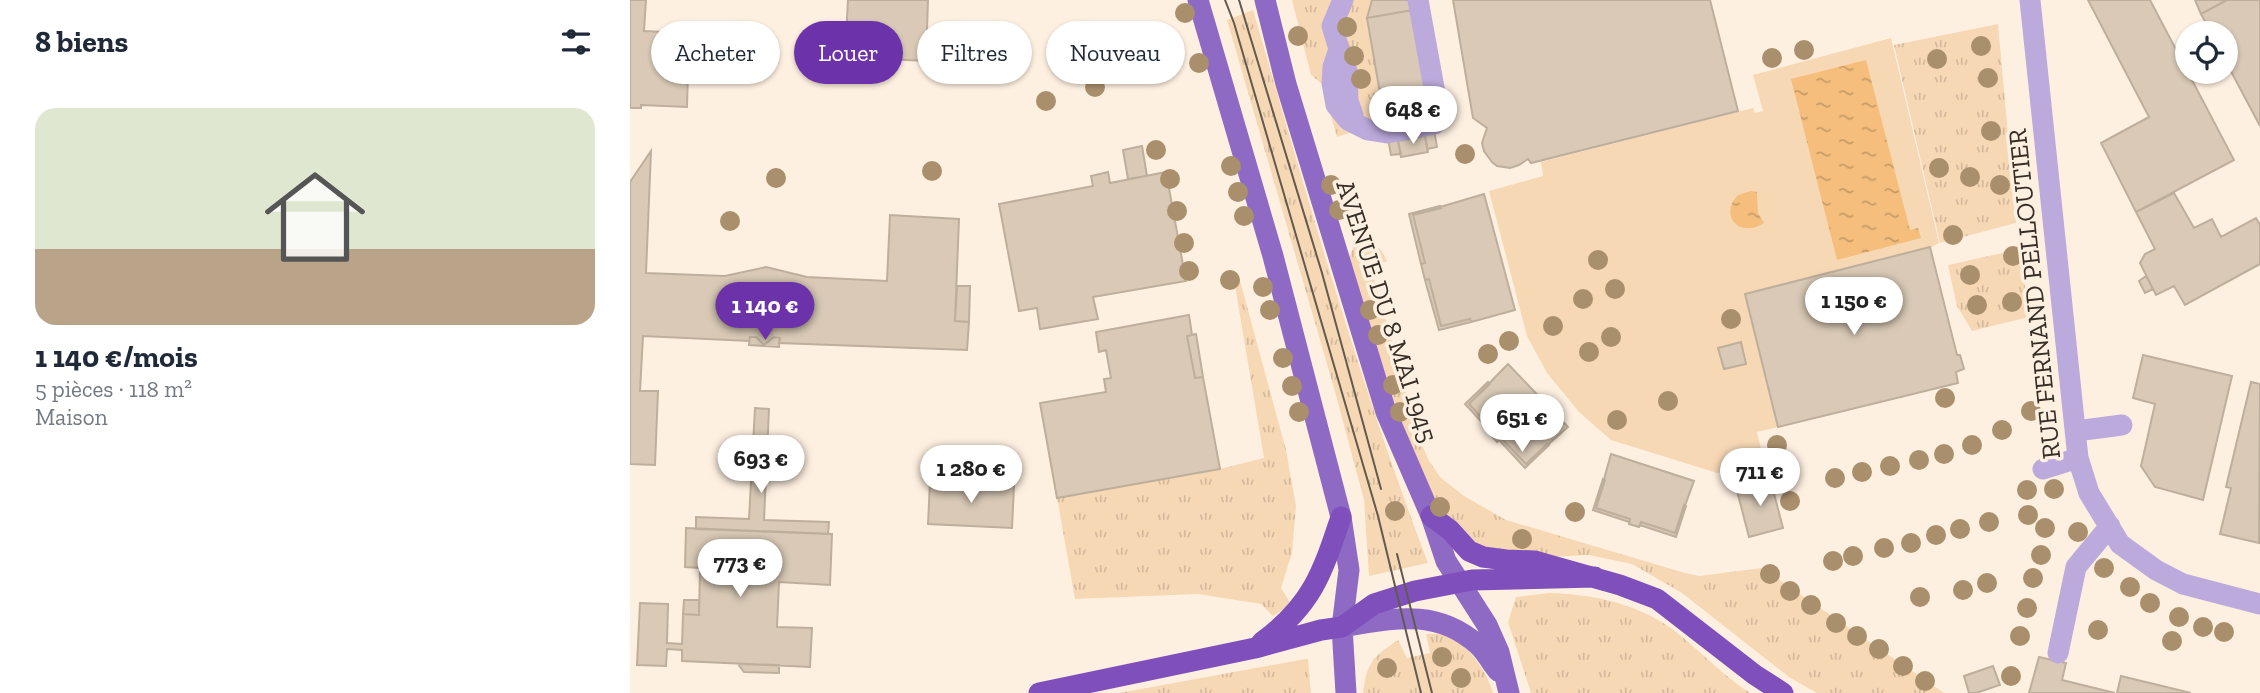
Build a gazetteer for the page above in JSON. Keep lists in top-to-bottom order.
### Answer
{
  "streets": {
    "main road": ["AVENUE DU 8 MAI 1945"],
    "street": ["RUE FERNAND PELLOUTIER"]
  },
  "page": {
    "heading": "8 biens",
    "chip": [
      "Acheter",
      "Louer",
      "Filtres",
      "Nouveau"
    ],
    "list": [
      {
        "name": "1 140 €/mois",
        "note": "5 pièces · 118 m² · Maison"
      }
    ],
    "price": [
      "648 €",
      "1 150 €",
      "1 140 €",
      "651 €",
      "693 €",
      "1 280 €",
      "711 €",
      "773 €"
    ]
  }
}
